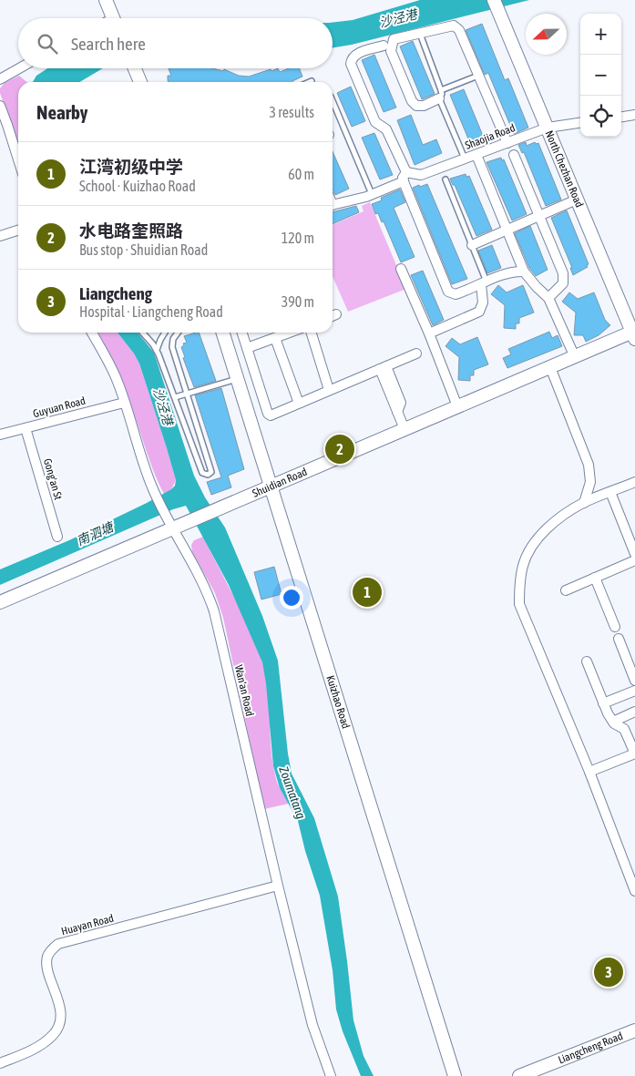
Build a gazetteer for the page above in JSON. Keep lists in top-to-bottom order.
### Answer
{
  "streets": {
    "main road": [
      "North Chezhan Road",
      "Shuidian Road",
      "Kuizhao Road",
      "Liangcheng Road"
    ],
    "street": [
      "Shaojia Road",
      "Guyuan Road",
      "Gong'an St",
      "Wan'an Road",
      "Huayan Road"
    ]
  },
  "crossings": [
    ["Shaojia Road", "North Chezhan Road"],
    ["North Chezhan Road", "Shuidian Road"],
    ["Guyuan Road", "Gong'an St"],
    ["Guyuan Road", "Wan'an Road"],
    ["Shuidian Road", "Wan'an Road"],
    ["Shuidian Road", "Kuizhao Road"],
    ["Wan'an Road", "Huayan Road"]
  ],
  "water": ["沙泾港", "南泗塘", "Zoumatang"],
  "north": "left",
  "page": {
    "map_buttons": ["+", "−"],
    "search": "Search here",
    "heading": ["Nearby", "3 results"],
    "list": [
      {
        "mark": "1",
        "name": "江湾初级中学",
        "note": "School · Kuizhao Road",
        "value": "60 m"
      },
      {
        "mark": "2",
        "name": "水电路奎照路",
        "note": "Bus stop · Shuidian Road",
        "value": "120 m"
      },
      {
        "mark": "3",
        "name": "Liangcheng",
        "note": "Hospital · Liangcheng Road",
        "value": "390 m"
      }
    ],
    "pins": ["2", "1", "3"]
  }
}
